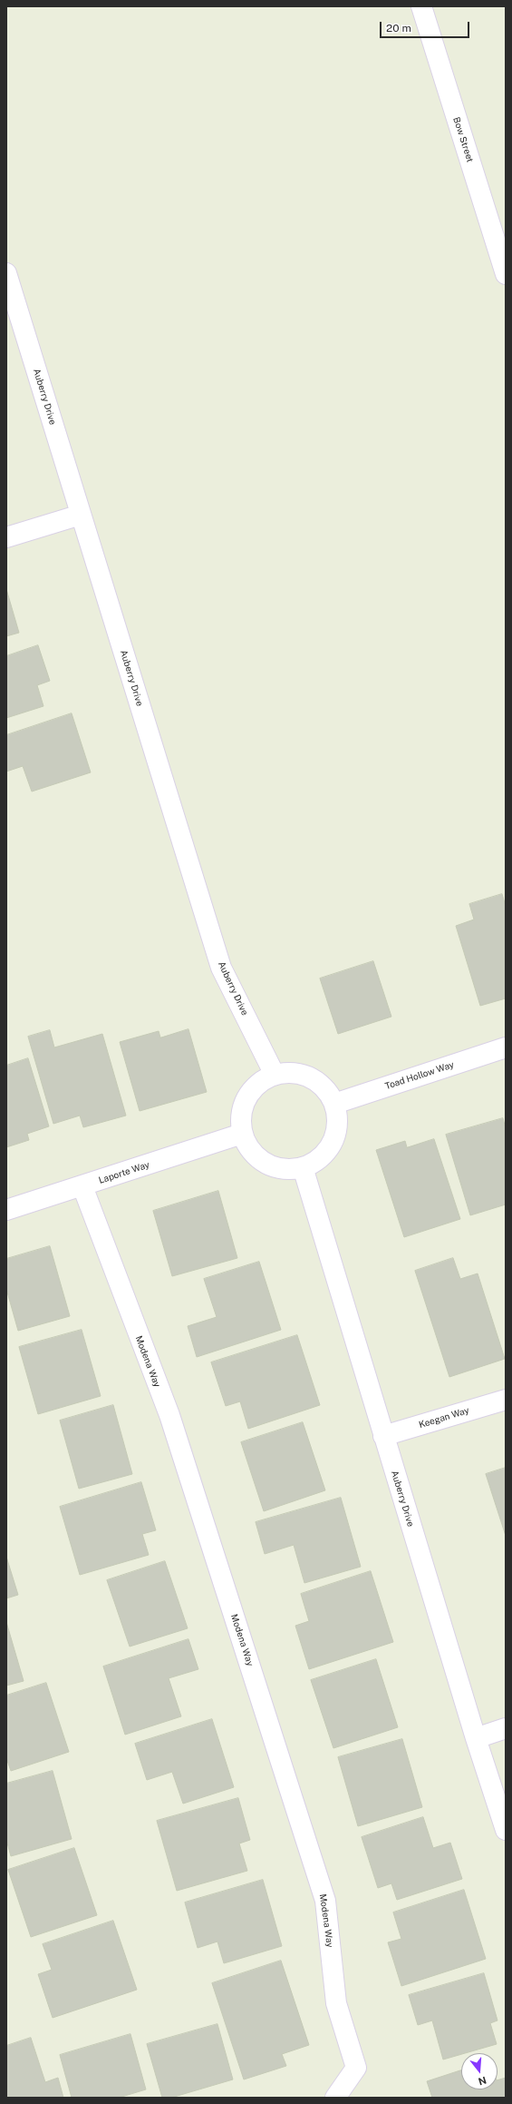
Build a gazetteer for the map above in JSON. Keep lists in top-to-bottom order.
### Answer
{
  "streets": {
    "street": [
      "Bow Street",
      "Auberry Drive",
      "Toad Hollow Way",
      "Laporte Way",
      "Modena Way",
      "Keegan Way"
    ]
  },
  "crossings": [
    ["Auberry Drive", "Toad Hollow Way"],
    ["Auberry Drive", "Laporte Way"],
    ["Auberry Drive", "Keegan Way"],
    ["Toad Hollow Way", "Laporte Way"],
    ["Laporte Way", "Modena Way"]
  ],
  "scale_bar": "20 m",
  "north": "bottom"
}
